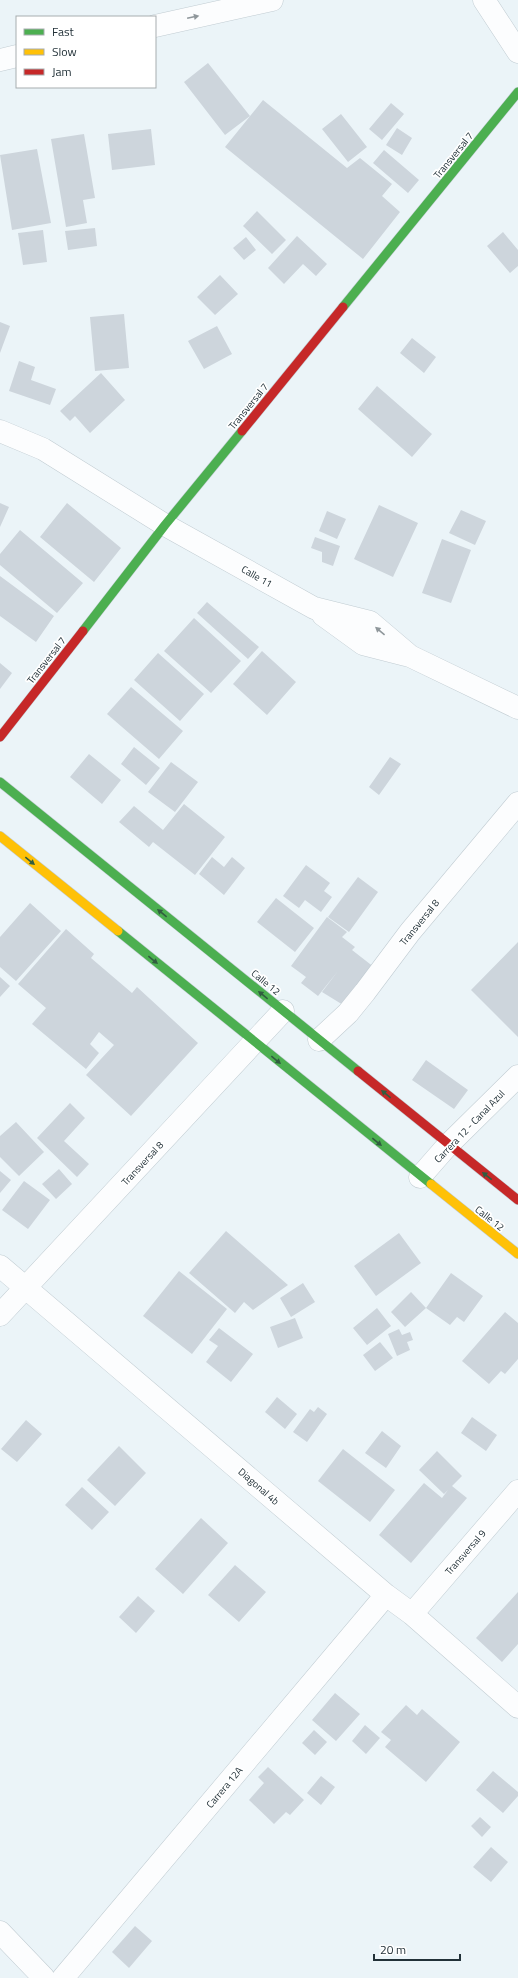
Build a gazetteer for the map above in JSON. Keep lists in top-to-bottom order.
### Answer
{
  "streets": {
    "street": [
      "Transversal 7",
      "Calle 11",
      "Transversal 8",
      "Calle 12",
      "Carrera 12 - Canal Azul",
      "Diagonal 4b",
      "Transversal 9",
      "Carrera 12A"
    ]
  },
  "crossings": [
    ["Transversal 7", "Calle 11"],
    ["Transversal 8", "Calle 12"],
    ["Transversal 8", "Diagonal 4b"],
    ["Calle 12", "Carrera 12 - Canal Azul"],
    ["Diagonal 4b", "Transversal 9"],
    ["Diagonal 4b", "Carrera 12A"]
  ],
  "legend": ["Fast", "Slow", "Jam"],
  "scale_bar": "20 m"
}
